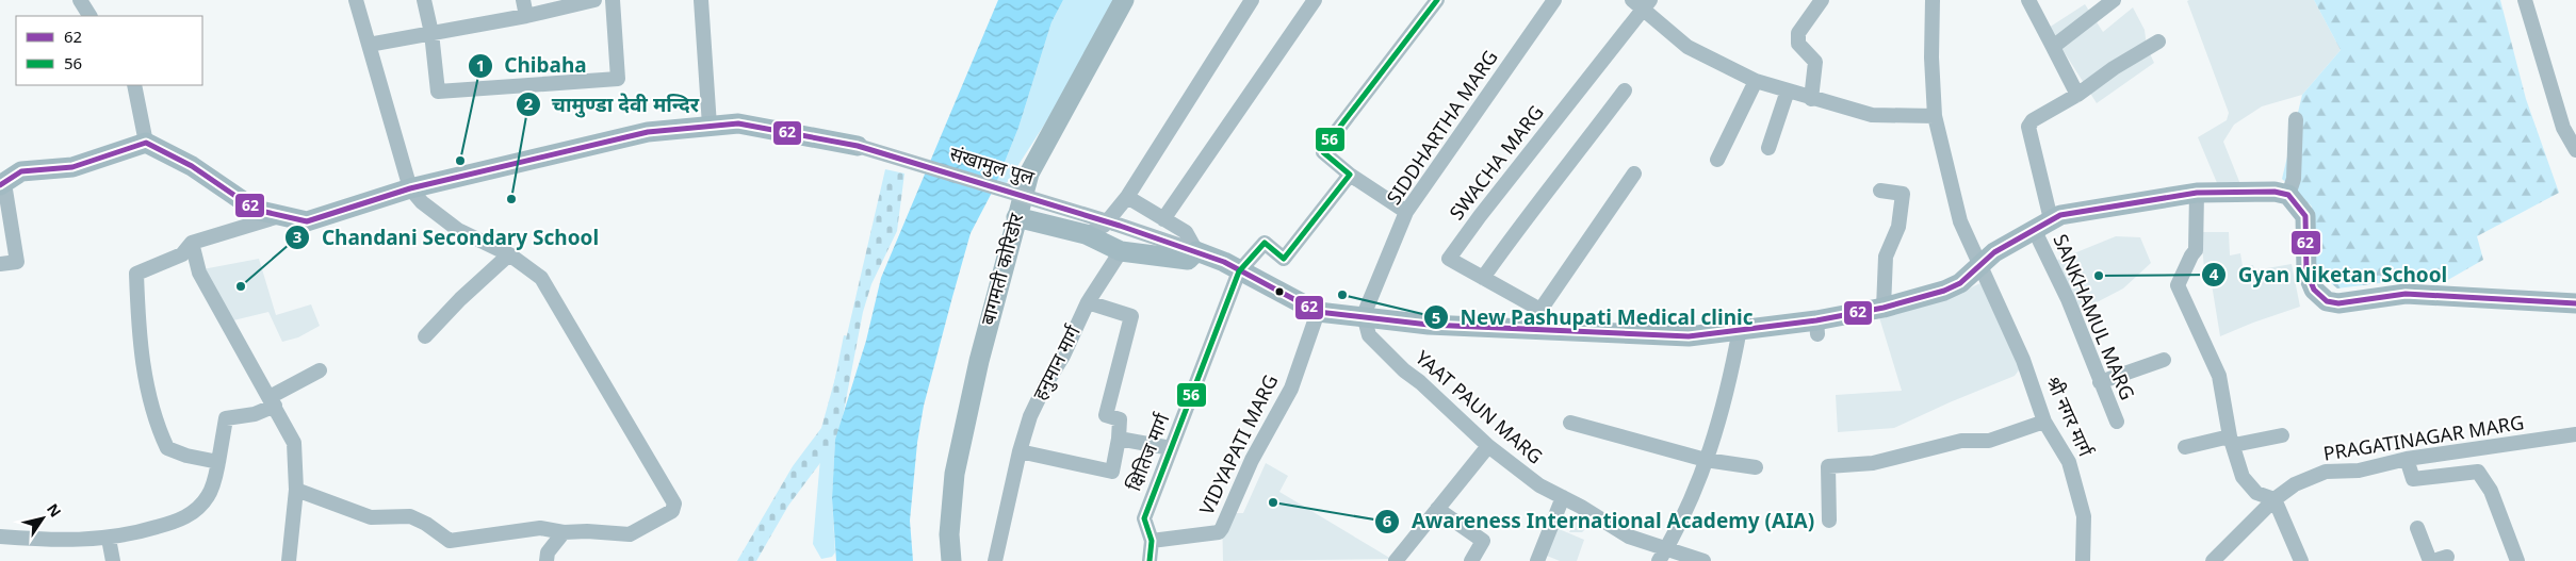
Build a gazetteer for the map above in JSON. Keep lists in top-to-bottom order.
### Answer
{
  "streets": {
    "main road": ["बागमती कोरिडोर"],
    "street": [
      "SIDDHARTHA MARG",
      "SWACHA MARG",
      "संखामुल पुल",
      "SANKHAMUL MARG",
      "हनुमान मार्ग",
      "YAAT PAUN MARG",
      "श्री नगर मार्ग",
      "PRAGATINAGAR MARG",
      "VIDYAPATI MARG",
      "क्षितिज मार्ग"
    ]
  },
  "crossings": [
    ["SIDDHARTHA MARG", "YAAT PAUN MARG"],
    ["VIDYAPATI MARG", "क्षितिज मार्ग"]
  ],
  "places": [
    "Chibaha",
    "चामुण्डा देवी मन्दिर",
    "Gyan Niketan School",
    "Chandani Secondary School",
    "New Pashupati Medical clinic",
    "Awareness International Academy (AIA)"
  ],
  "lines": ["transit line 56", "transit line 62"],
  "legend": ["62", "56"],
  "north": "top right"
}
